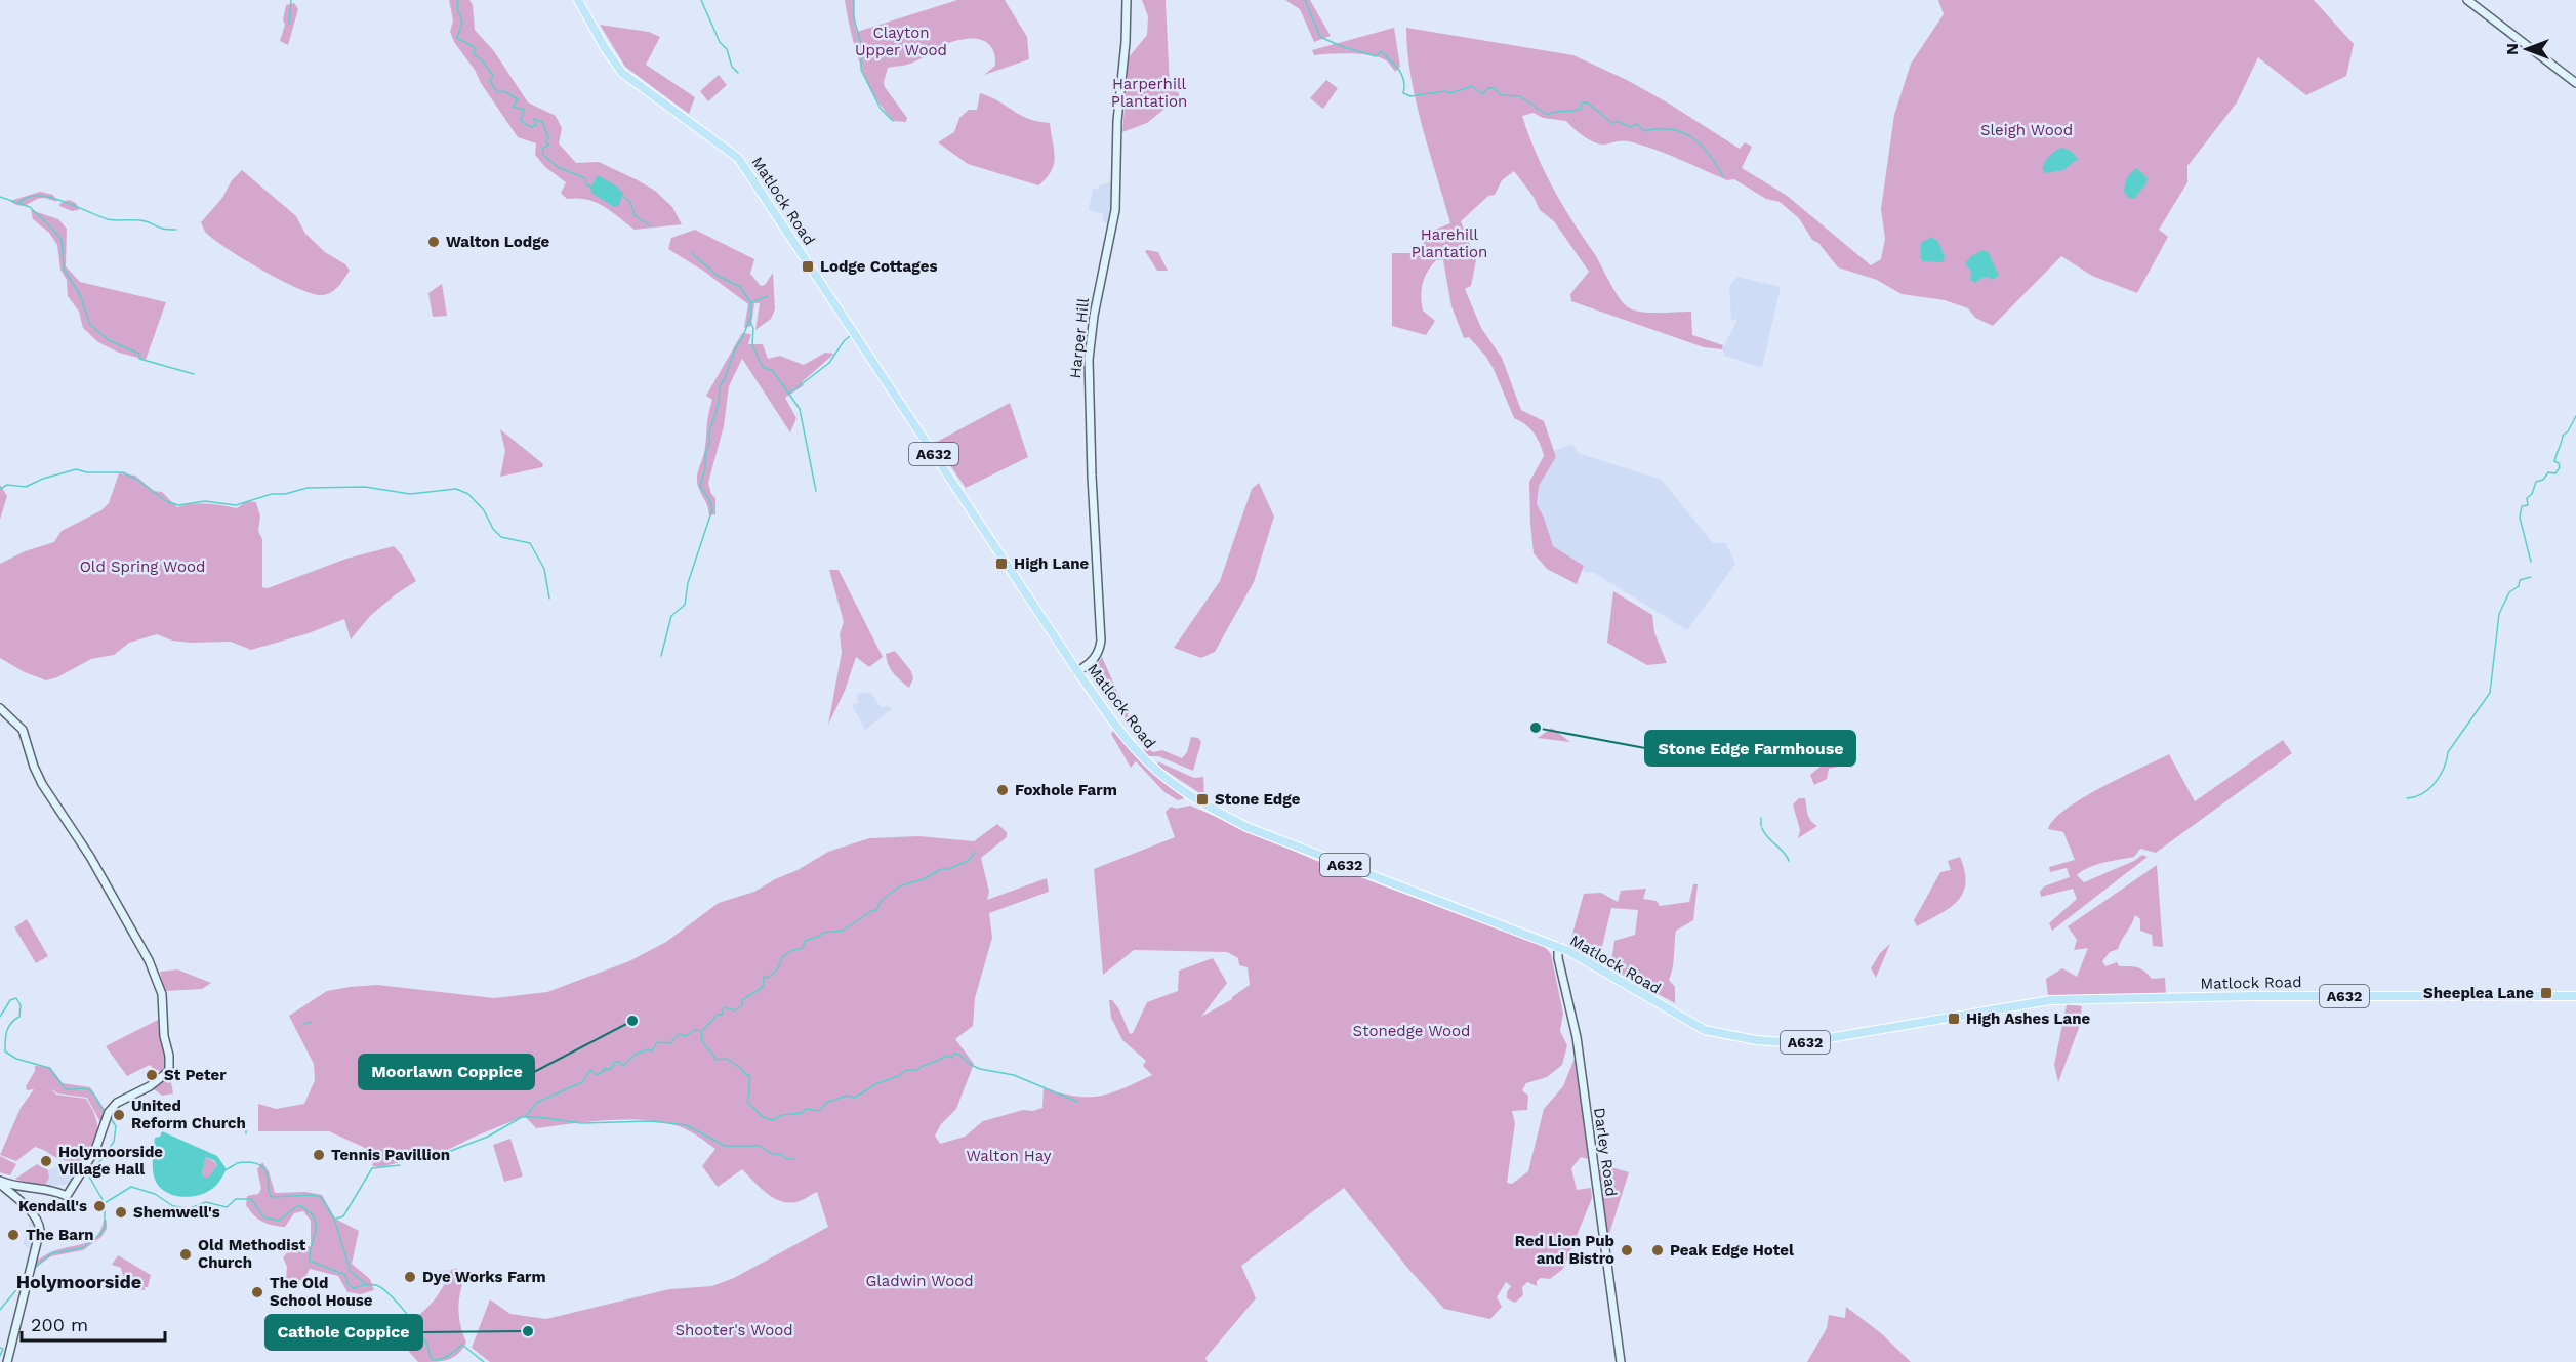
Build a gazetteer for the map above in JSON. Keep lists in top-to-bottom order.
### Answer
{
  "streets": {
    "main road": ["Matlock Road", "A632"],
    "street": ["Harper Hill", "Darley Road"]
  },
  "crossings": [
    ["Matlock Road", "Harper Hill"],
    ["Matlock Road", "Darley Road"]
  ],
  "districts": ["Holymoorside"],
  "parks": [
    "Clayton Upper Wood",
    "Harperhill Plantation",
    "Sleigh Wood",
    "Harehill Plantation",
    "Old Spring Wood",
    "Stonedge Wood",
    "Walton Hay",
    "Gladwin Wood",
    "Shooter's Wood"
  ],
  "places": {
    "other": [
      "Walton Lodge",
      "Stone Edge Farmhouse",
      "Foxhole Farm",
      "Moorlawn Coppice",
      "St Peter",
      "United Reform Church",
      "Tennis Pavillion",
      "Holymoorside Village Hall",
      "Kendall's",
      "Shemwell's",
      "The Barn",
      "Red Lion Pub and Bistro",
      "Peak Edge Hotel",
      "Old Methodist Church",
      "Dye Works Farm",
      "The Old School House",
      "Cathole Coppice"
    ],
    "transit": [
      "Lodge Cottages",
      "High Lane",
      "Stone Edge",
      "Sheeplea Lane",
      "High Ashes Lane"
    ]
  },
  "scale_bar": "200 m",
  "north": "left"
}
